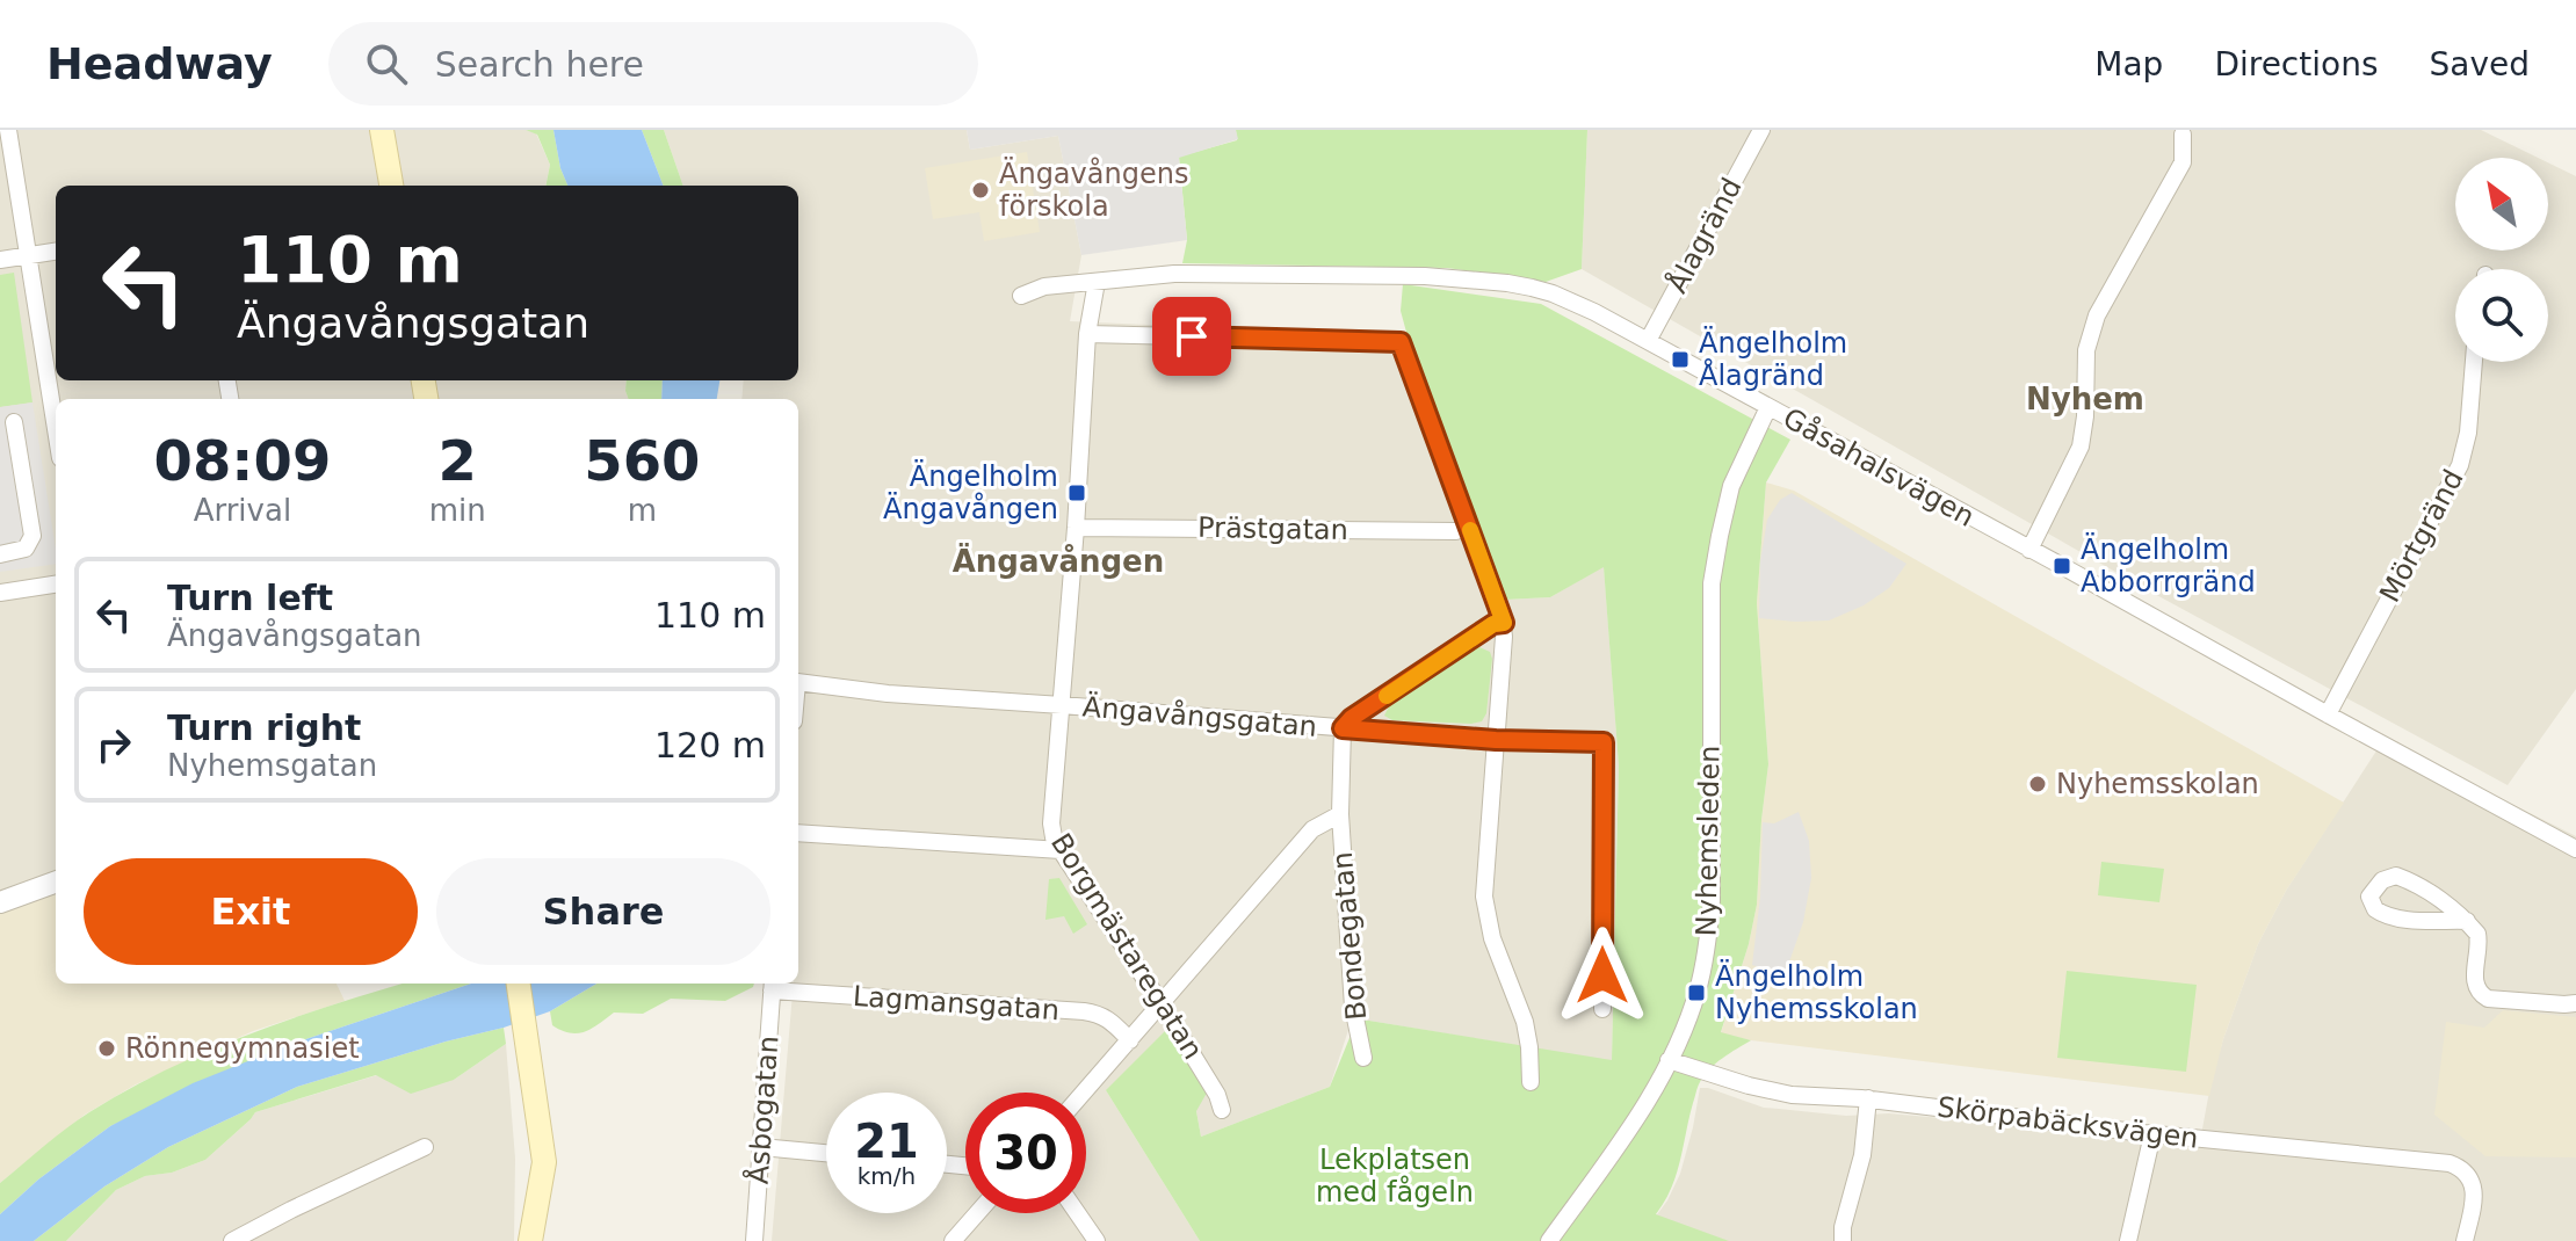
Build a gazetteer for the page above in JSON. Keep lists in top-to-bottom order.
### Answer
{
  "streets": {
    "street": [
      "Ålagränd",
      "Gåsahalsvägen",
      "Prästgatan",
      "Mörtgränd",
      "Ängavångsgatan",
      "Nyhemsleden",
      "Bondegatan",
      "Borgmästaregatan",
      "Lagmansgatan",
      "Åsbogatan",
      "Skörpabäcksvägen"
    ]
  },
  "crossings": [
    ["Ålagränd", "Gåsahalsvägen"],
    ["Gåsahalsvägen", "Mörtgränd"],
    ["Gåsahalsvägen", "Nyhemsleden"],
    ["Gåsahalsvägen", "Borgmästaregatan"],
    ["Prästgatan", "Borgmästaregatan"],
    ["Ängavångsgatan", "Bondegatan"],
    ["Ängavångsgatan", "Borgmästaregatan"],
    ["Nyhemsleden", "Skörpabäcksvägen"],
    ["Lagmansgatan", "Åsbogatan"]
  ],
  "districts": ["Nyhem", "Ängavången"],
  "parks": ["Lekplatsen med fågeln"],
  "places": {
    "other": ["Ängavångens förskola", "Nyhemsskolan", "Rönnegymnasiet"],
    "transit": [
      "Ängelholm Ålagränd",
      "Ängelholm Ängavången",
      "Ängelholm Abborrgränd",
      "Ängelholm Nyhemsskolan"
    ]
  },
  "north": "top left",
  "page": {
    "header": "Headway",
    "search": "Search here",
    "nav": ["Map", "Directions", "Saved"],
    "turn": ["110 m", "Ängavångsgatan"],
    "eta": [
      "08:09",
      "Arrival",
      "2",
      "min",
      "560",
      "m"
    ],
    "list": [
      {
        "name": "Turn left",
        "note": "Ängavångsgatan",
        "value": "110 m"
      },
      {
        "name": "Turn right",
        "note": "Nyhemsgatan",
        "value": "120 m"
      }
    ],
    "buttons": ["Exit", "Share"],
    "speed": "21 km/h",
    "limit": "30"
  }
}
